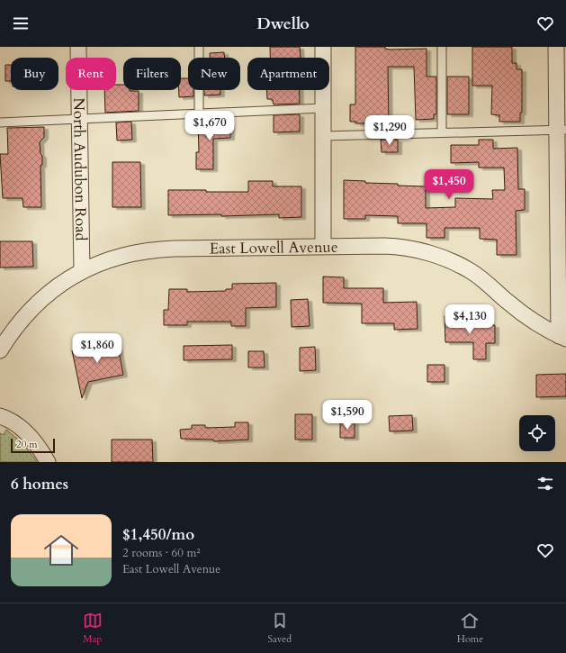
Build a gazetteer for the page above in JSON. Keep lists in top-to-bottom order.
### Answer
{
  "streets": {
    "street": ["North Audubon Road", "East Lowell Avenue"]
  },
  "crossings": [
    ["North Audubon Road", "East Lowell Avenue"]
  ],
  "scale_bar": "20 m",
  "page": {
    "header": "Dwello",
    "chip": [
      "Buy",
      "Rent",
      "Filters",
      "New",
      "Apartment"
    ],
    "price": [
      "$1,670",
      "$1,290",
      "$1,450",
      "$4,130",
      "$1,860",
      "$1,590"
    ],
    "scale": "20 m",
    "heading": "6 homes",
    "list": [
      {
        "name": "$1,450/mo",
        "note": "2 rooms · 60 m² · East Lowell Avenue"
      }
    ],
    "tabs": ["Map", "Saved", "Home"]
  }
}
